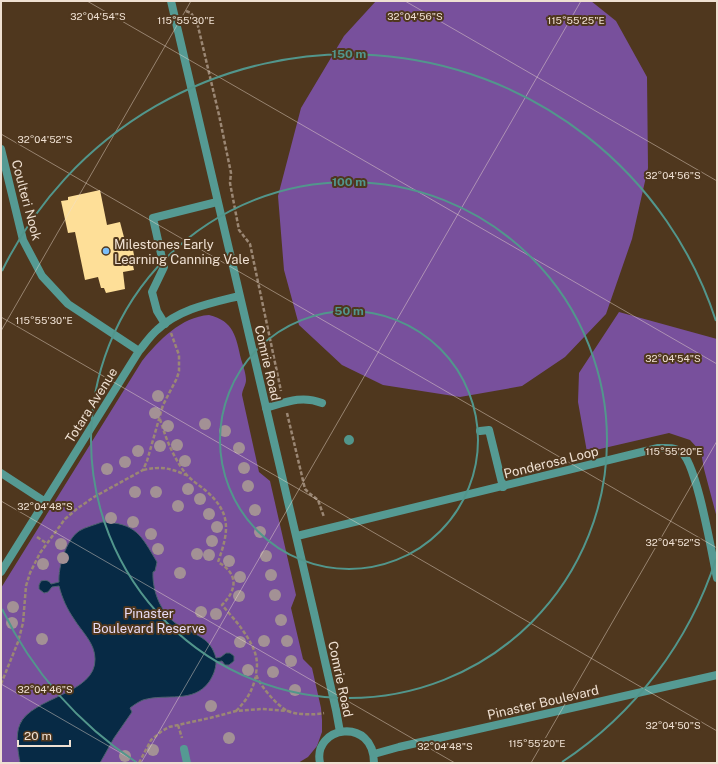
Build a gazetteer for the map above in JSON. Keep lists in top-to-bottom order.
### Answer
{
  "streets": {
    "street": [
      "Coulteri Nook",
      "Comrie Road",
      "Totara Avenue",
      "Ponderosa Loop",
      "Pinaster Boulevard"
    ]
  },
  "crossings": [
    ["Coulteri Nook", "Totara Avenue"],
    ["Comrie Road", "Totara Avenue"],
    ["Comrie Road", "Ponderosa Loop"],
    ["Comrie Road", "Pinaster Boulevard"]
  ],
  "parks": ["Pinaster Boulevard Reserve"],
  "places": ["Milestones Early Learning Canning Vale"],
  "scale_bar": "20 m",
  "coordinates": [
    "32°04'54\"S",
    "32°04'56\"S",
    "115°55'30\"E",
    "115°55'25\"E",
    "32°04'52\"S",
    "115°55'20\"E",
    "32°04'48\"S",
    "32°04'46\"S",
    "32°04'50\"S"
  ],
  "rings": ["150 m", "100 m", "50 m"]
}
